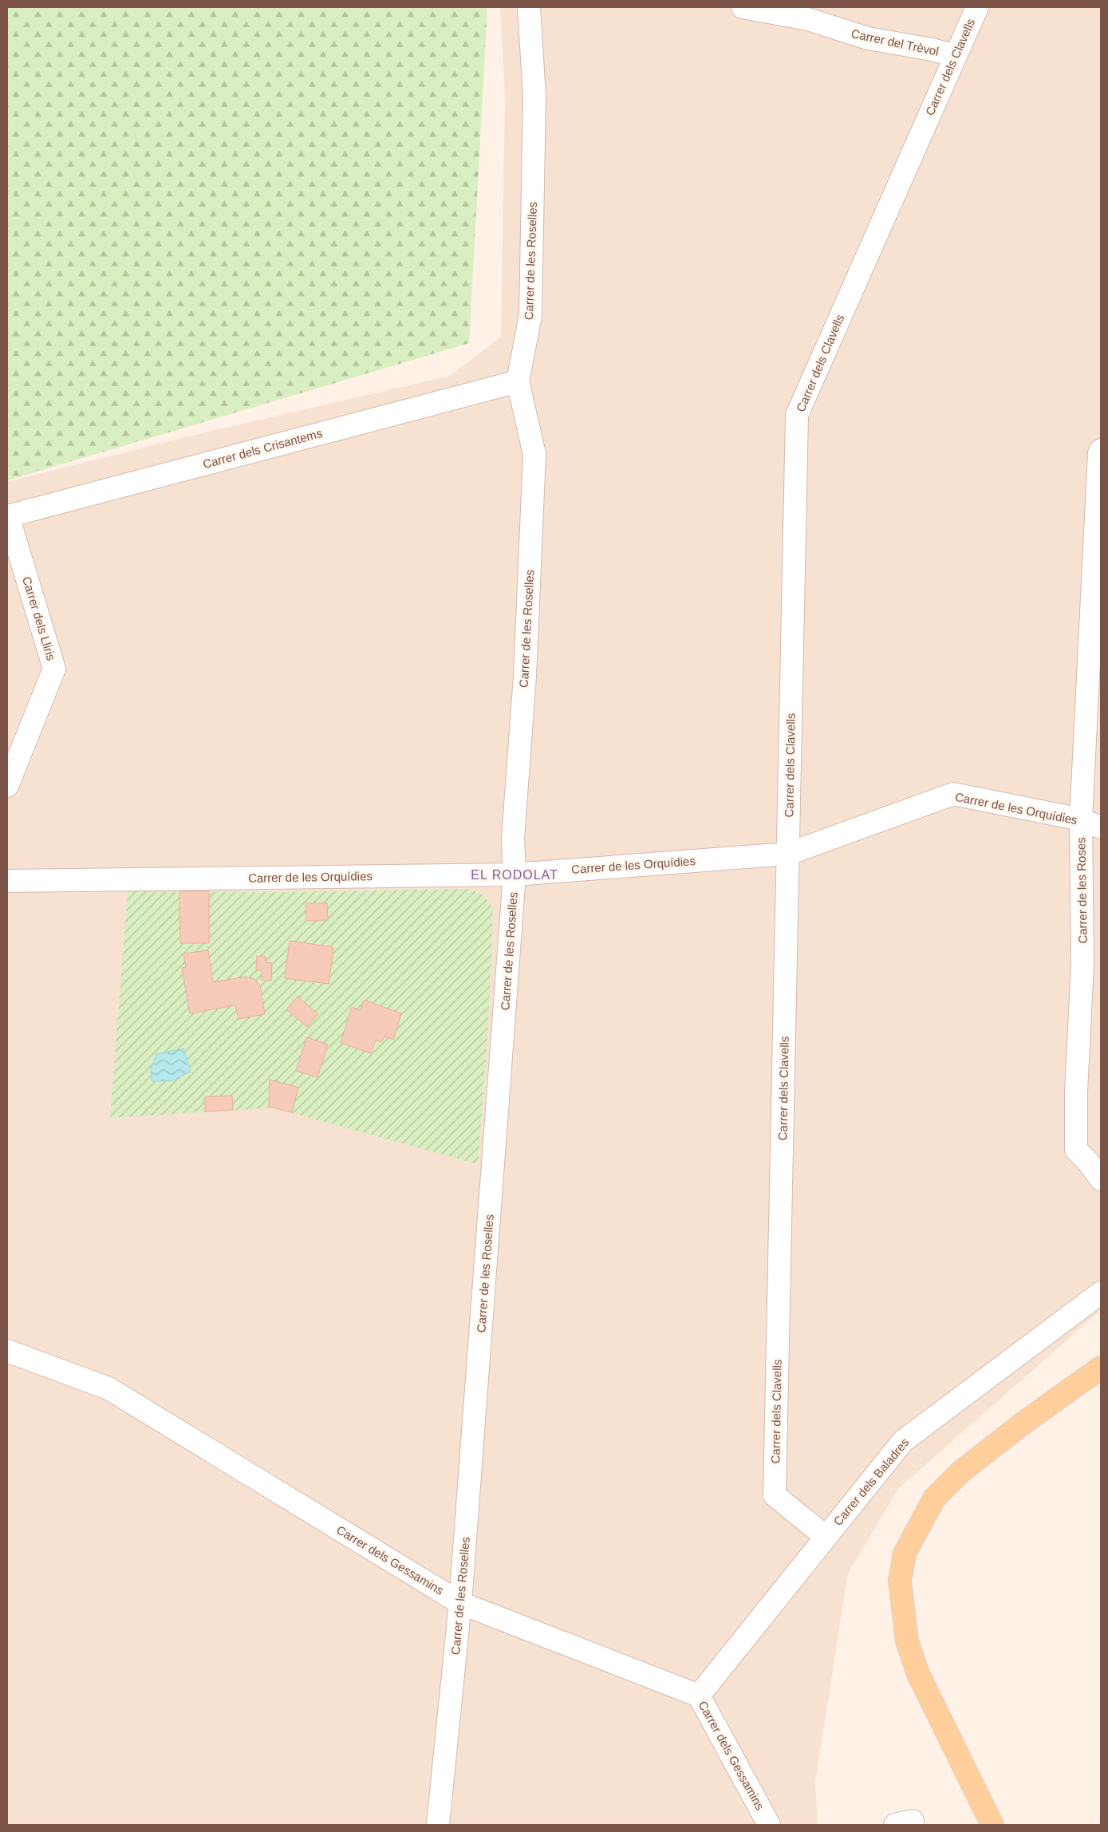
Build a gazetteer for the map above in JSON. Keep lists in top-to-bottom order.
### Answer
{
  "streets": {
    "street": [
      "Carrer del Trèvol",
      "Carrer dels Clavells",
      "Carrer de les Roselles",
      "Carrer dels Crisantems",
      "Carrer dels Lliris",
      "Carrer de les Orquídies",
      "Carrer de les Roses",
      "Carrer dels Baladres",
      "Carrer dels Gessamins"
    ]
  },
  "crossings": [
    ["Carrer del Trèvol", "Carrer dels Clavells"],
    ["Carrer dels Clavells", "Carrer de les Orquídies"],
    ["Carrer dels Clavells", "Carrer dels Baladres"],
    ["Carrer de les Roselles", "Carrer dels Crisantems"],
    ["Carrer de les Roselles", "Carrer de les Orquídies"],
    ["Carrer de les Roselles", "Carrer dels Gessamins"],
    ["Carrer dels Crisantems", "Carrer dels Lliris"],
    ["Carrer de les Orquídies", "Carrer de les Roses"],
    ["Carrer dels Baladres", "Carrer dels Gessamins"]
  ],
  "districts": ["EL RODOLAT"]
}
